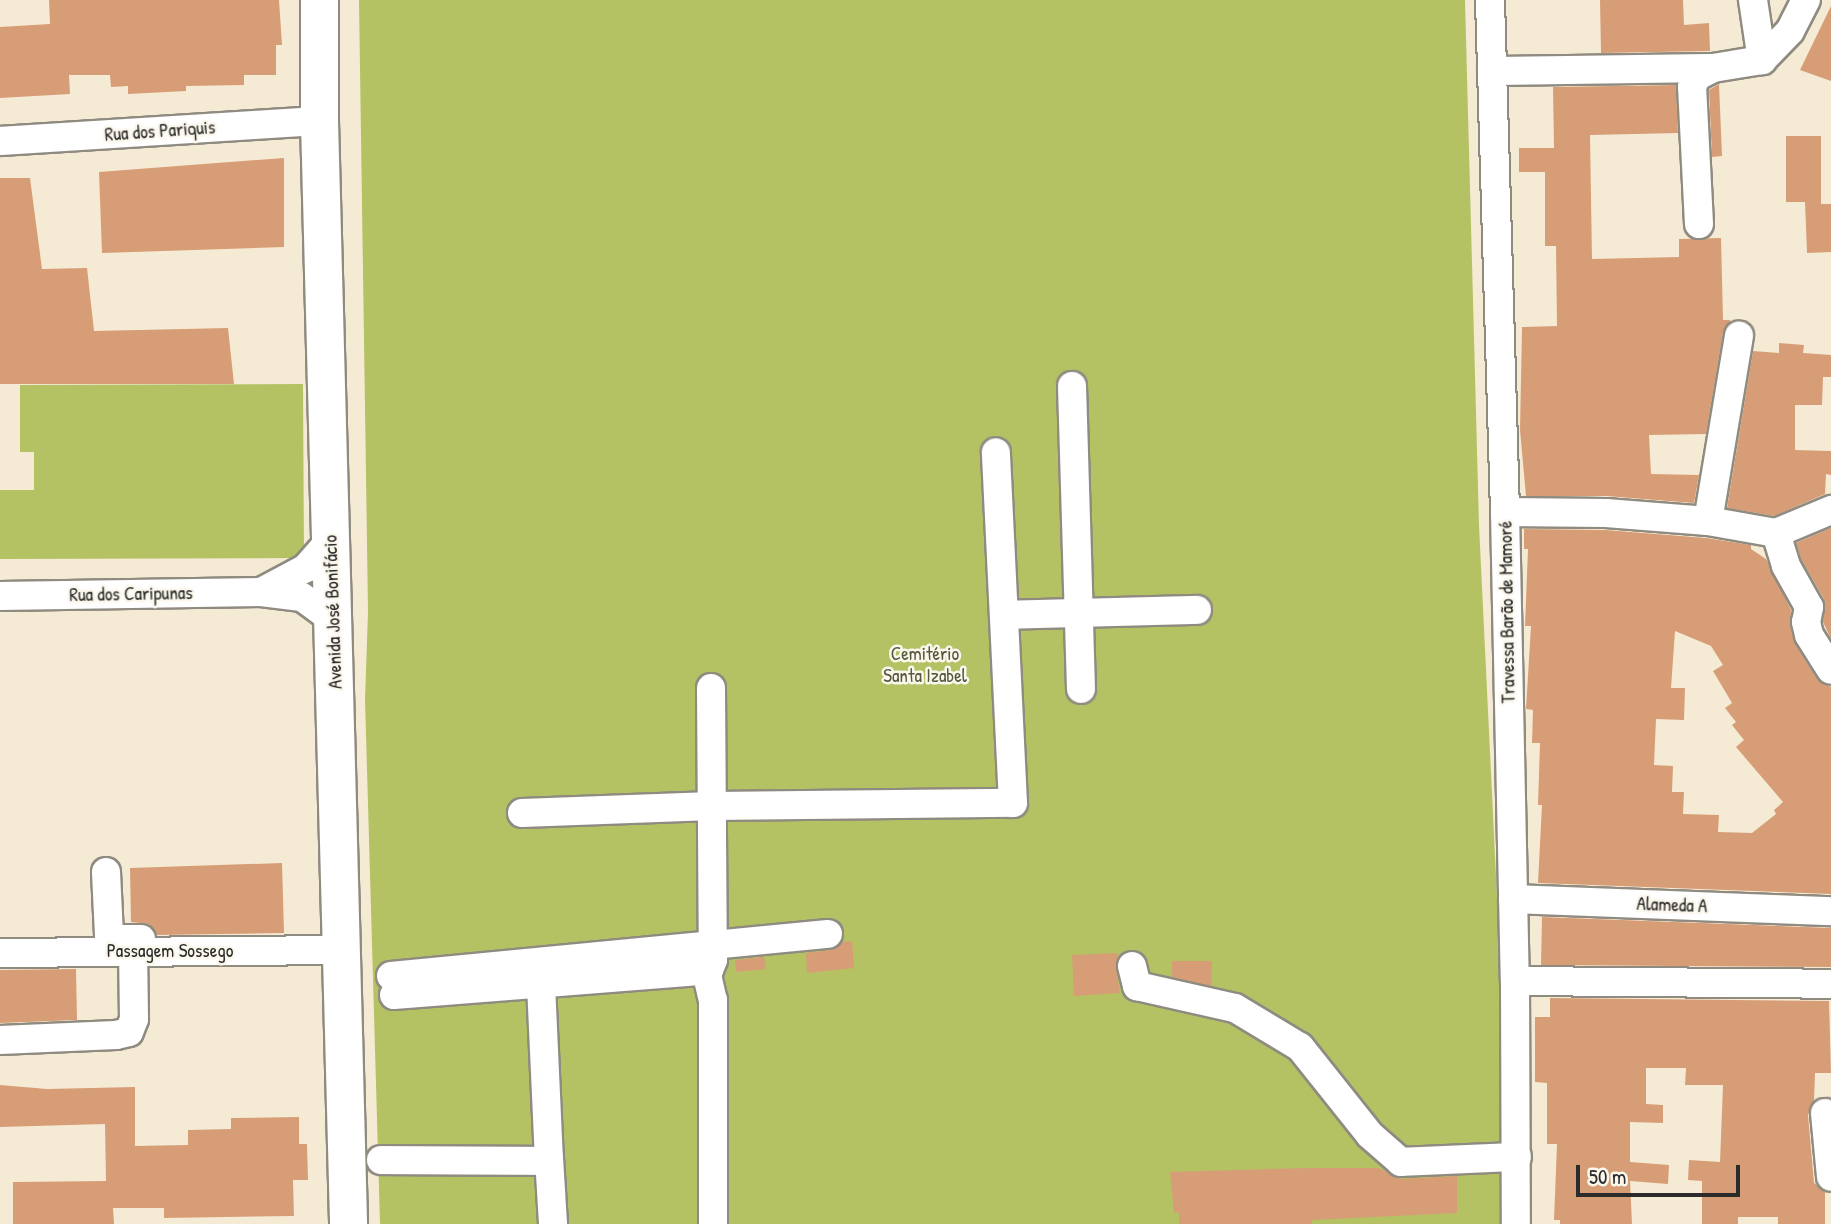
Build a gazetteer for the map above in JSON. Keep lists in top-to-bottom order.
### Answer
{
  "streets": {
    "main road": ["Avenida José Bonifácio"],
    "street": [
      "Rua dos Pariquis",
      "Rua dos Caripunas",
      "Travessa Barão de Mamoré",
      "Alameda A",
      "Passagem Sossego"
    ]
  },
  "crossings": [
    ["Rua dos Pariquis", "Avenida José Bonifácio"],
    ["Rua dos Caripunas", "Avenida José Bonifácio"],
    ["Avenida José Bonifácio", "Passagem Sossego"],
    ["Travessa Barão de Mamoré", "Alameda A"]
  ],
  "parks": ["Cemitério Santa Izabel"],
  "scale_bar": "50 m"
}
